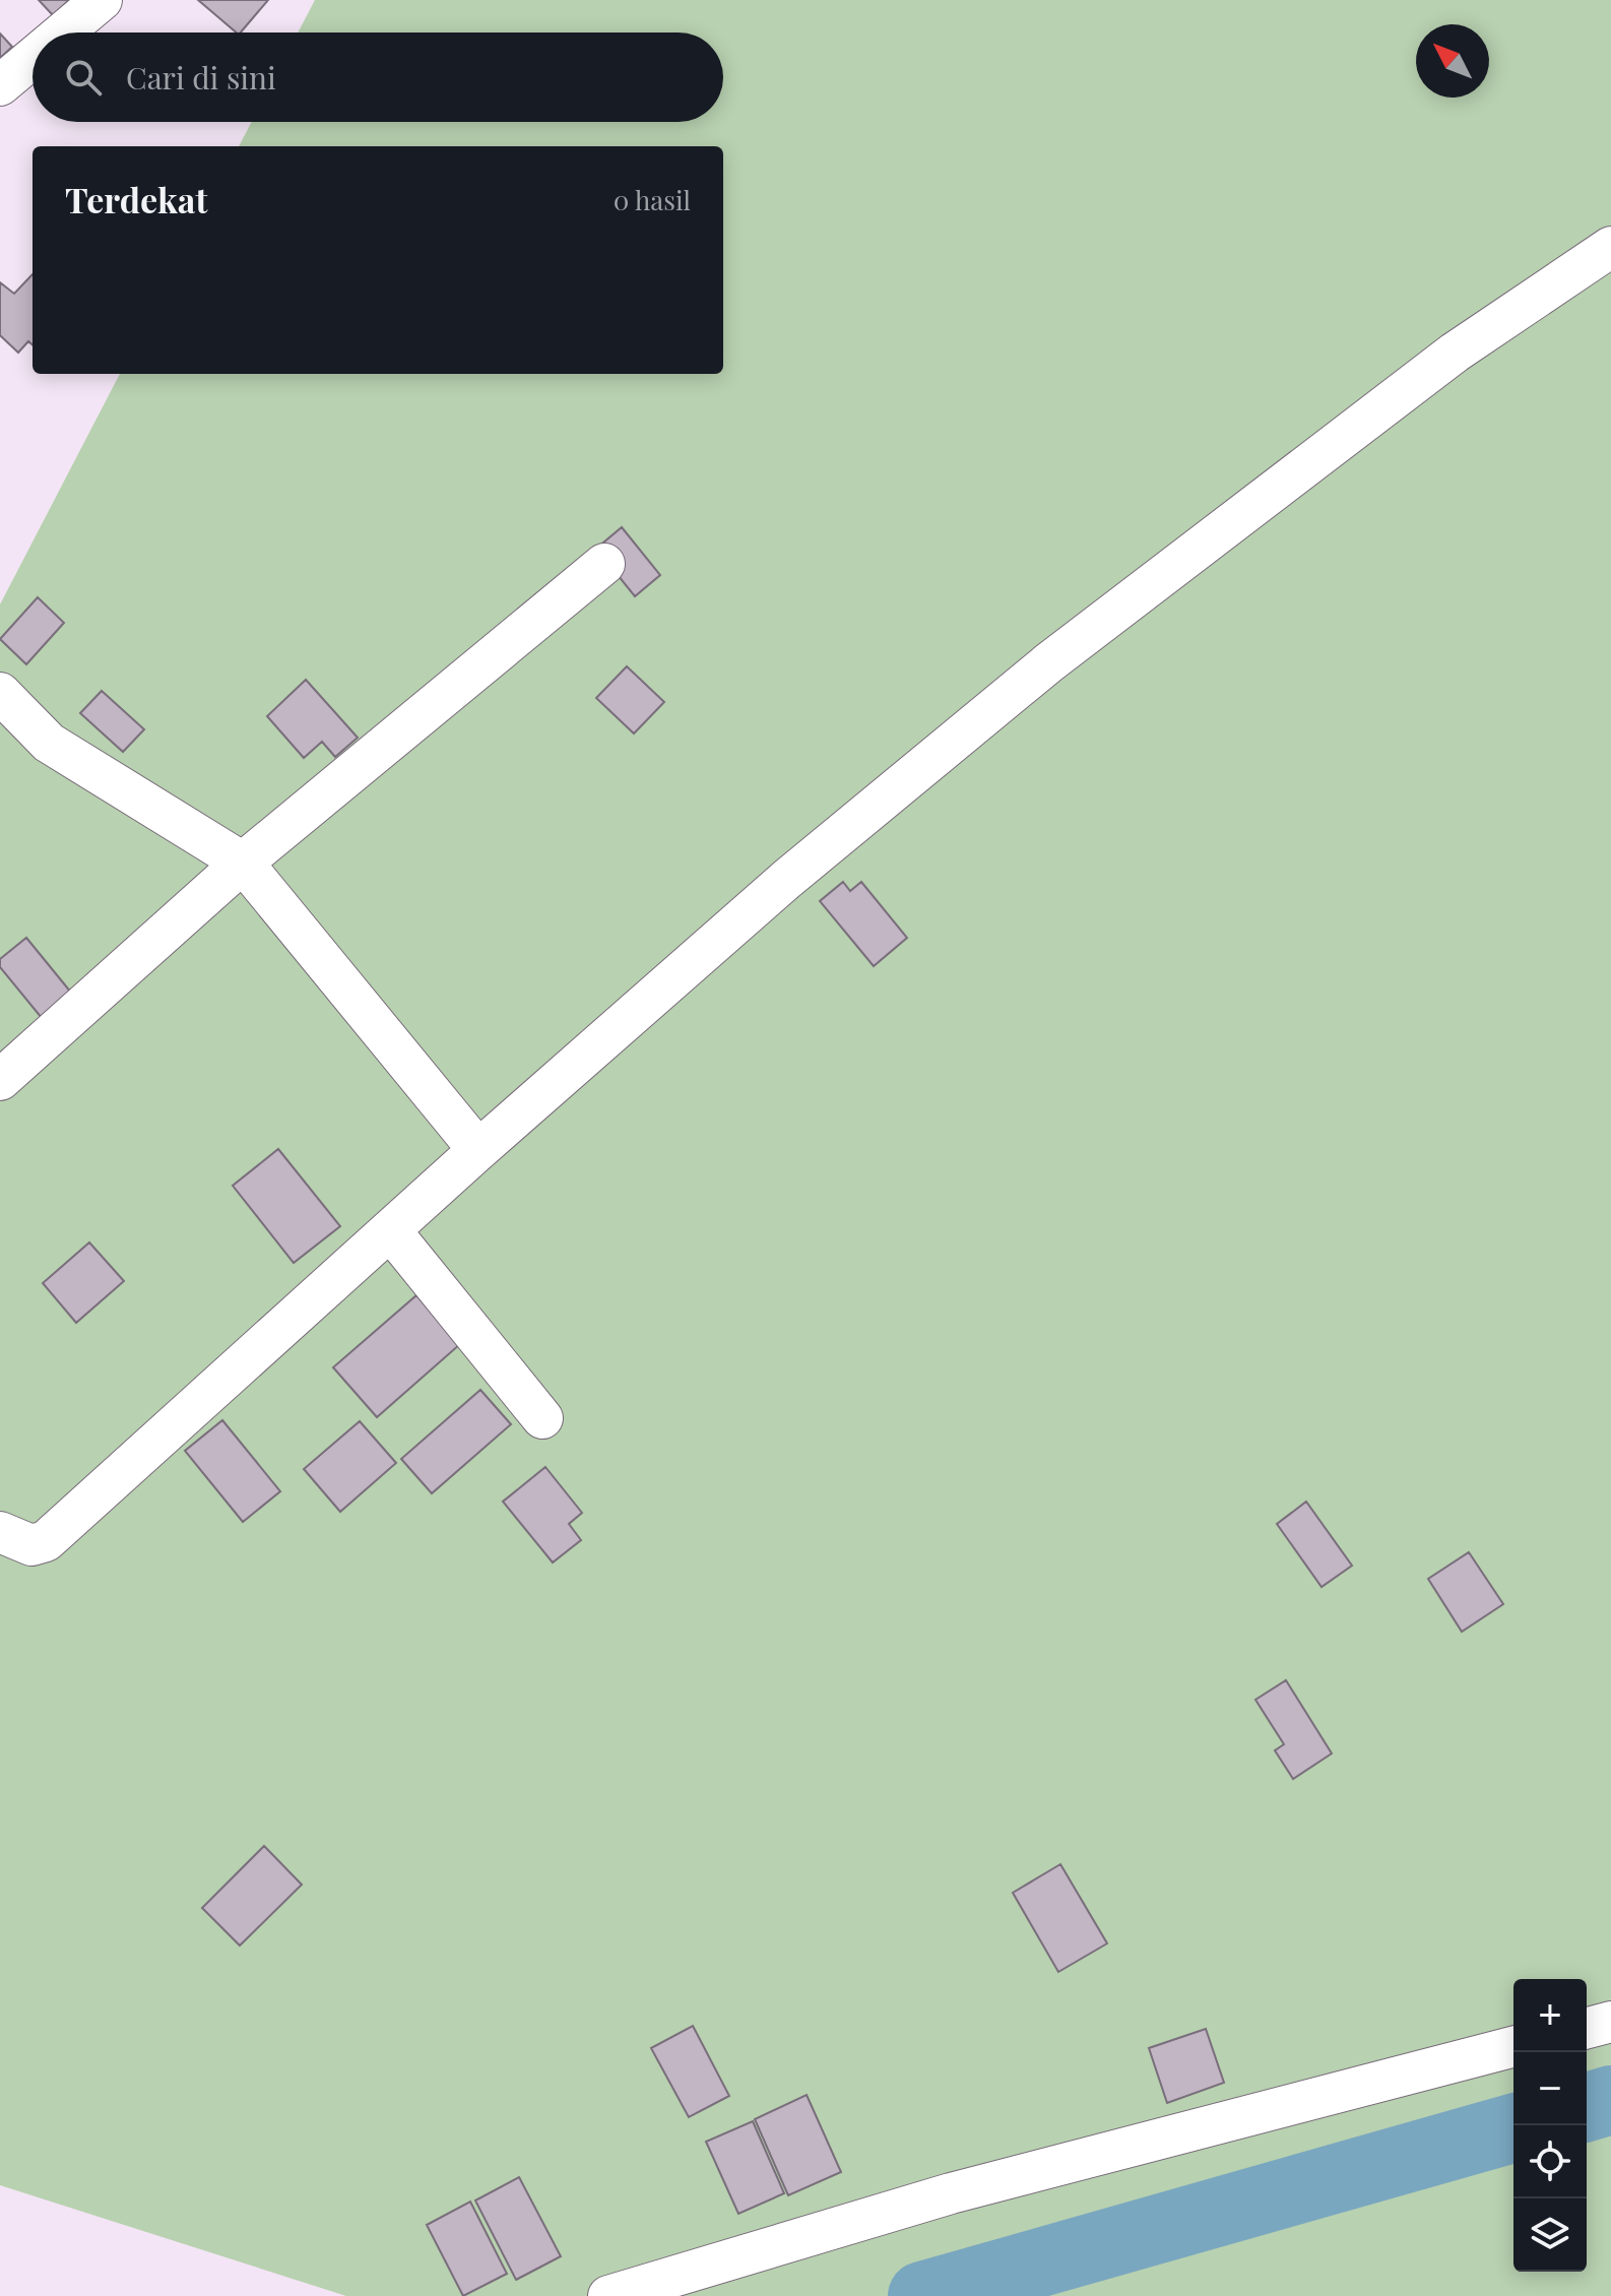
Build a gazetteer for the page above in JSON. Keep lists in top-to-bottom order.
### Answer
{
  "north": "top left",
  "page": {
    "search": "Cari di sini",
    "heading": ["Terdekat", "0 hasil"],
    "map_buttons": ["+", "−"]
  }
}
